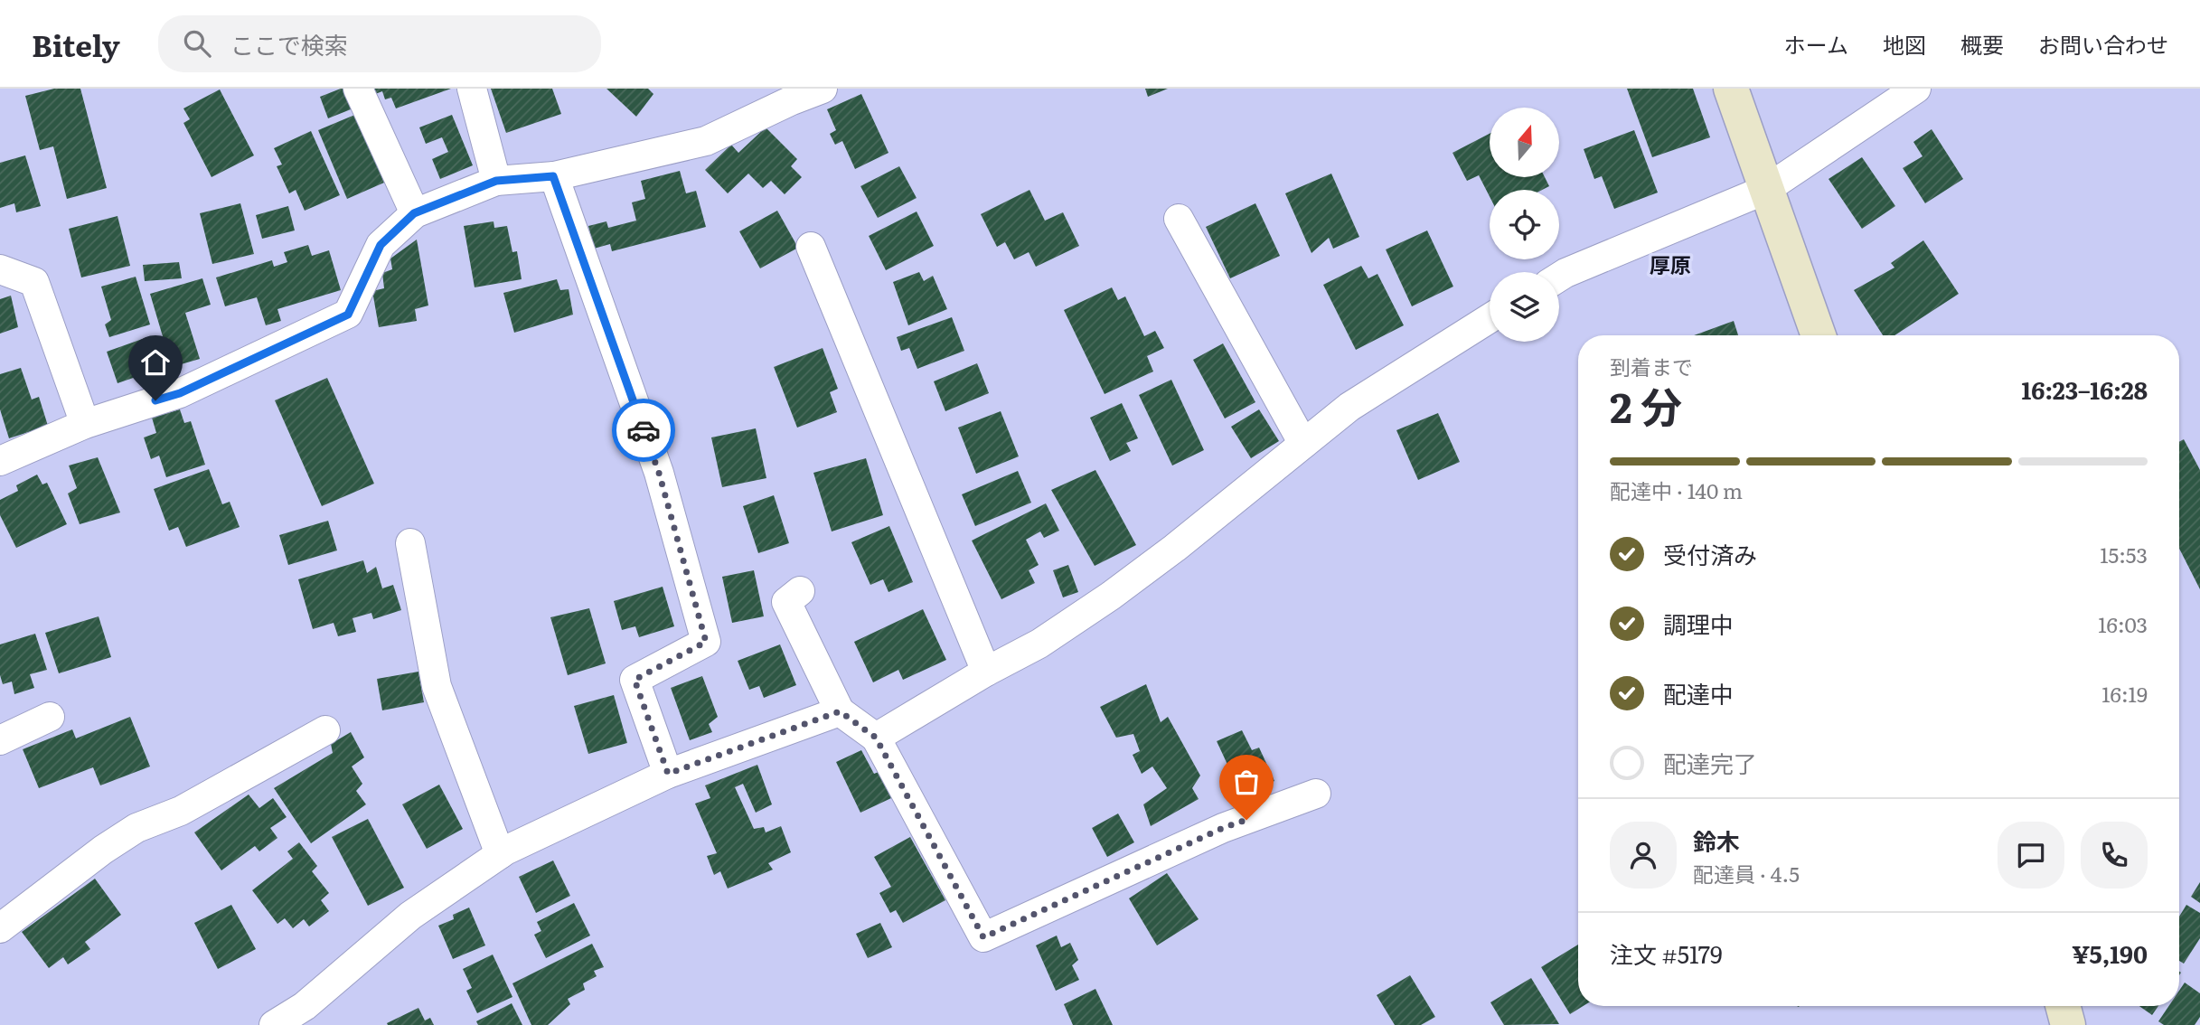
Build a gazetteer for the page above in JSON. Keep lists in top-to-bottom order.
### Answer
{
  "districts": ["厚原"],
  "north": "top",
  "page": {
    "header": "Bitely",
    "search": "ここで検索",
    "nav": [
      "ホーム",
      "地図",
      "概要",
      "お問い合わせ"
    ],
    "heading": ["2 分", "到着まで", "16:23–16:28"],
    "panel": [
      "鈴木",
      "配達員 · 4.5",
      "注文 #5179",
      "¥5,190"
    ],
    "bar": "配達中 · 140 m",
    "list": [
      ["受付済み", "15:53"],
      ["調理中", "16:03"],
      ["配達中", "16:19"],
      "配達完了"
    ]
  }
}
